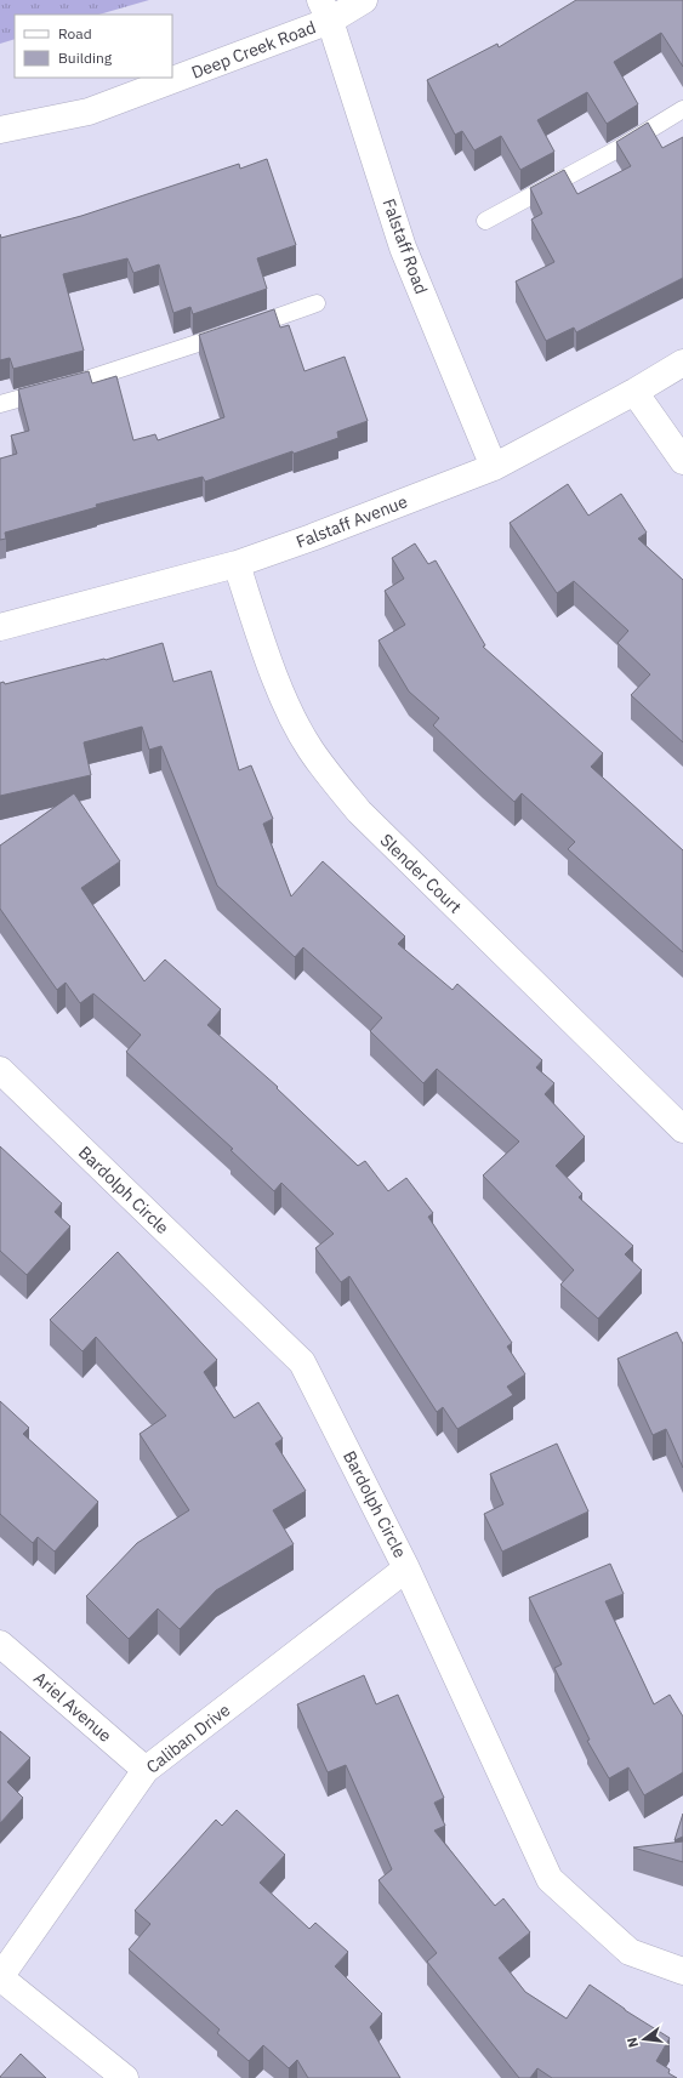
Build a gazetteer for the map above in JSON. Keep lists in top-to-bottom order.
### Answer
{
  "streets": {
    "street": [
      "Deep Creek Road",
      "Falstaff Road",
      "Falstaff Avenue",
      "Slender Court",
      "Bardolph Circle",
      "Ariel Avenue",
      "Caliban Drive"
    ]
  },
  "crossings": [
    ["Deep Creek Road", "Falstaff Road"],
    ["Falstaff Road", "Falstaff Avenue"],
    ["Falstaff Avenue", "Slender Court"],
    ["Bardolph Circle", "Caliban Drive"],
    ["Ariel Avenue", "Caliban Drive"]
  ],
  "legend": ["Road", "Building"],
  "north": "left"
}
